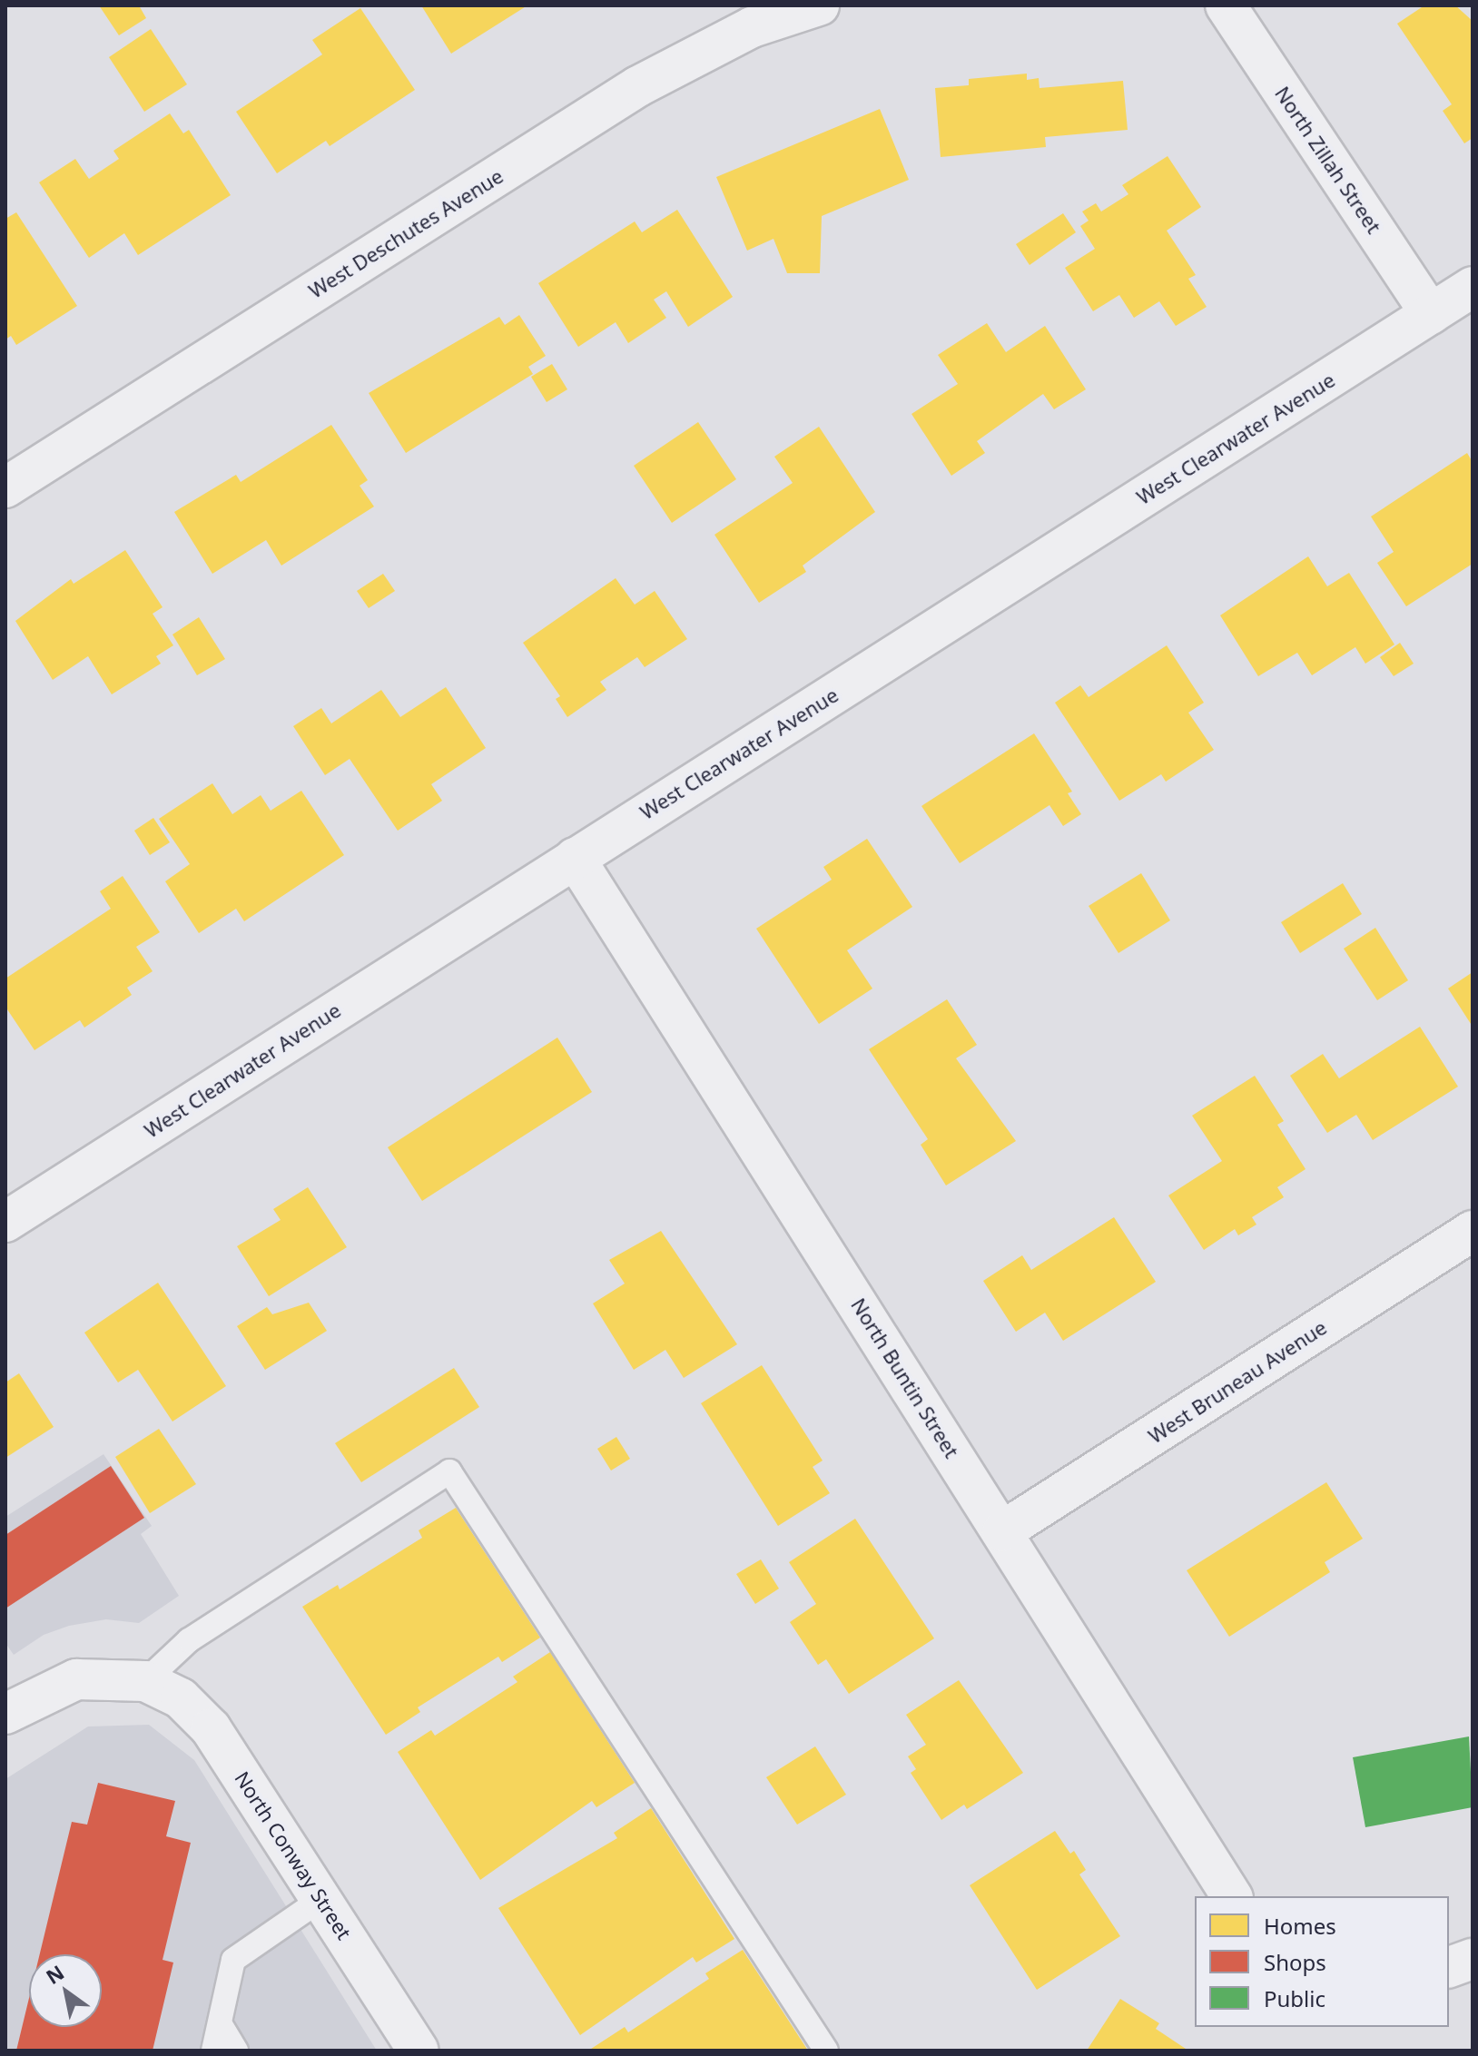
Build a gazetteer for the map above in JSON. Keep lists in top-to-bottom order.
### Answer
{
  "streets": {
    "street": [
      "North Zillah Street",
      "West Deschutes Avenue",
      "West Clearwater Avenue",
      "North Buntin Street",
      "West Bruneau Avenue",
      "North Conway Street"
    ]
  },
  "crossings": [
    ["North Zillah Street", "West Clearwater Avenue"],
    ["West Clearwater Avenue", "North Buntin Street"],
    ["North Buntin Street", "West Bruneau Avenue"]
  ],
  "legend": ["Homes", "Shops", "Public"],
  "north": "top left"
}
